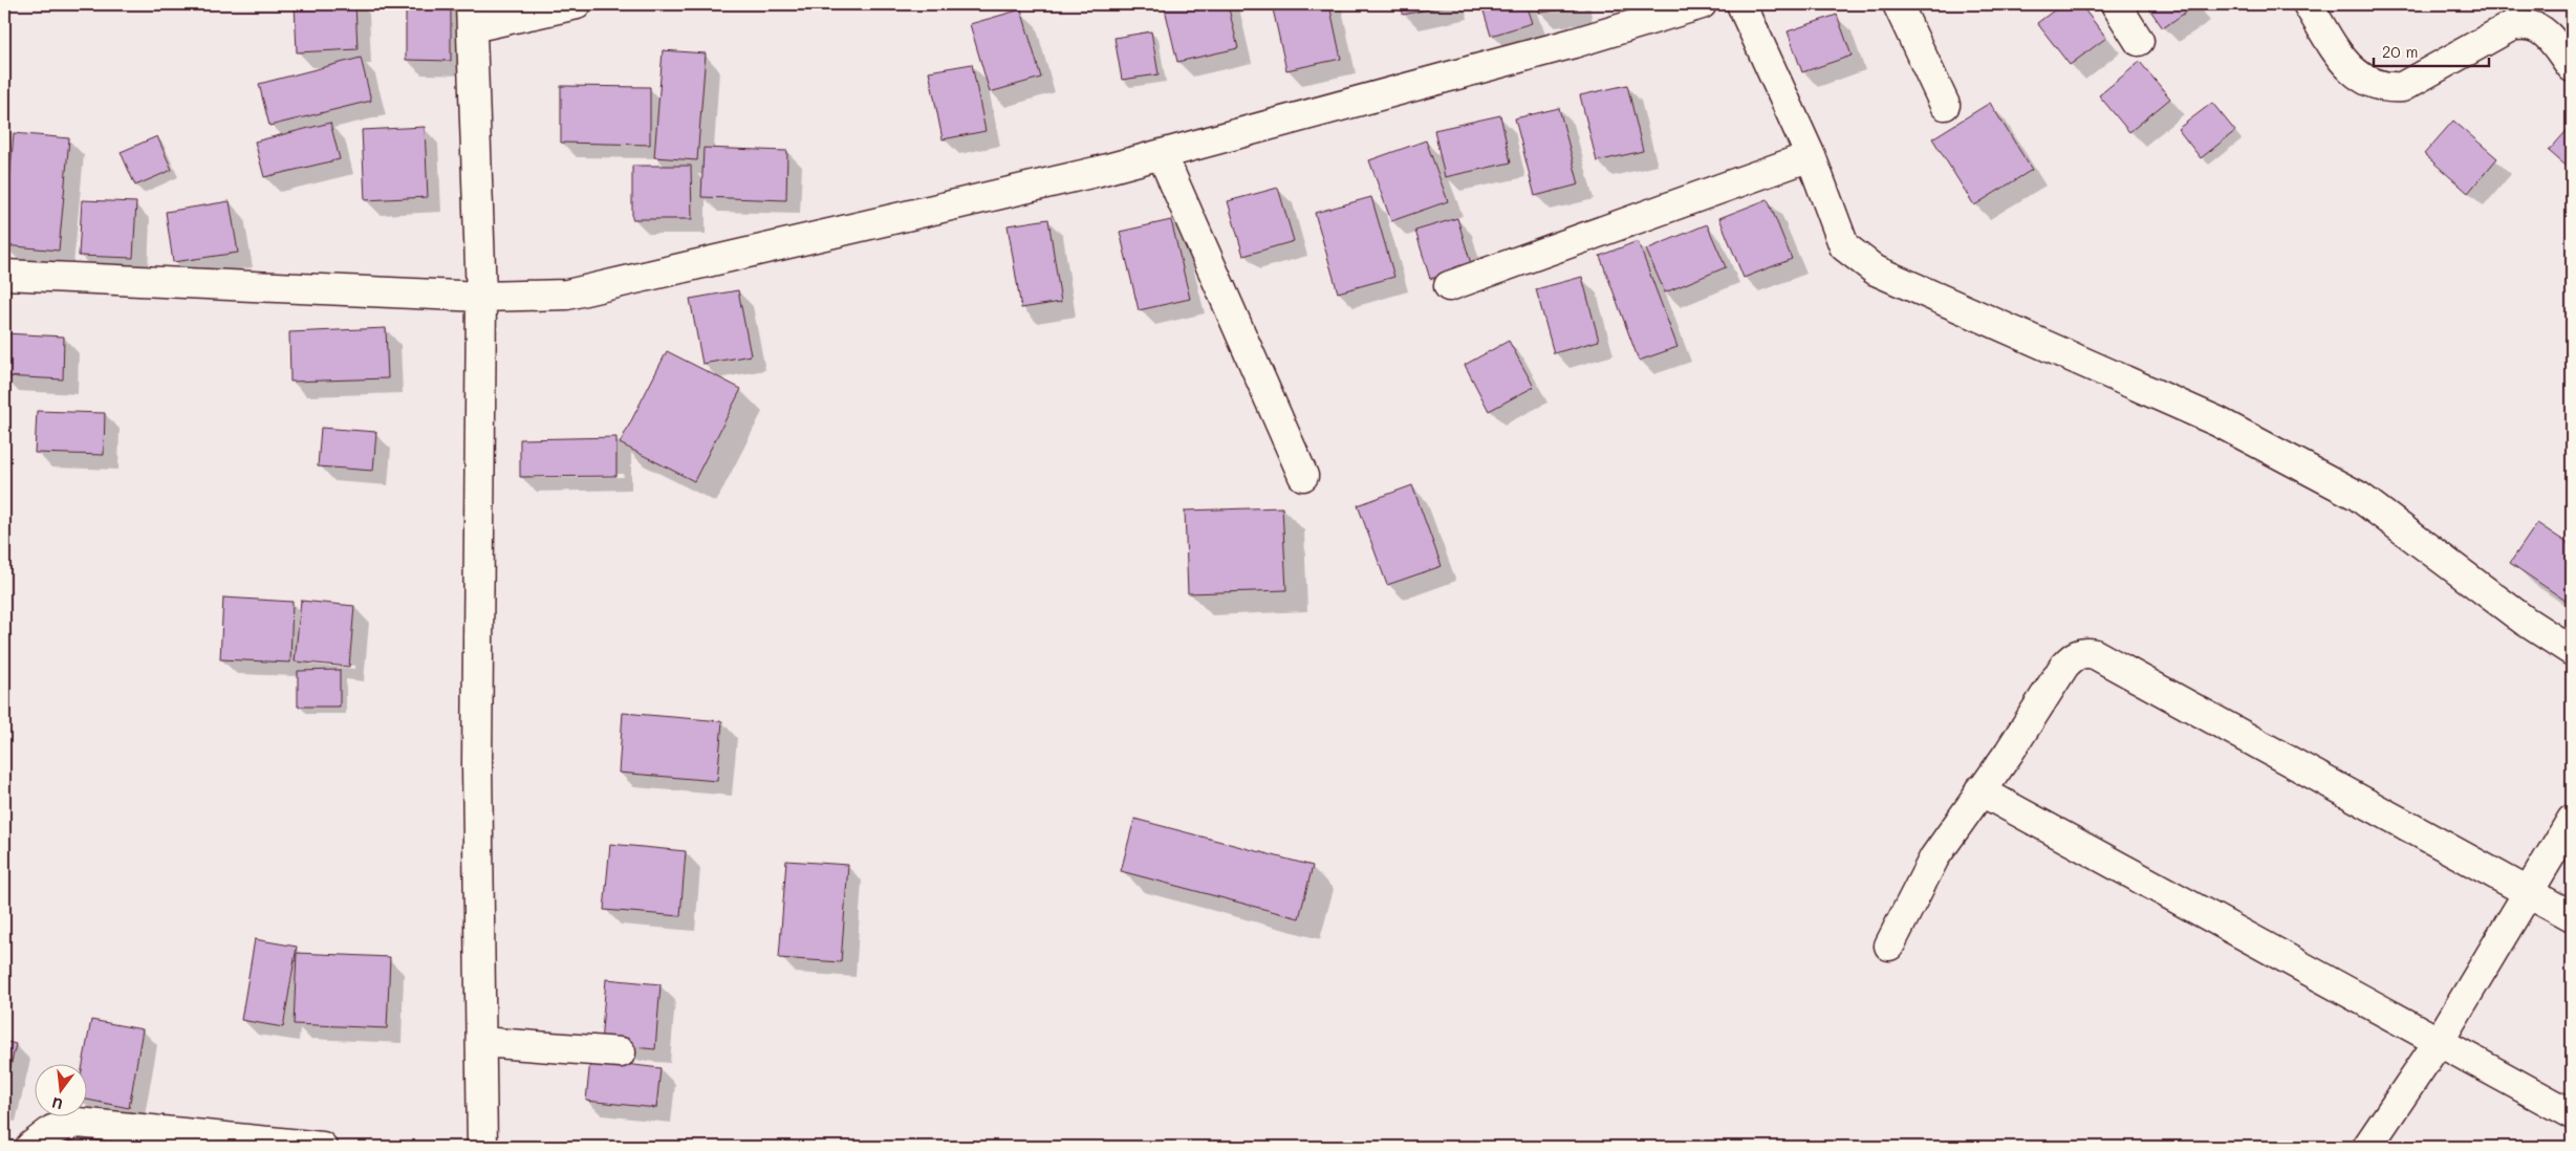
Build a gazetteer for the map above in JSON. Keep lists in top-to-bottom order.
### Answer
{
  "scale_bar": "20 m",
  "north": "bottom"
}
